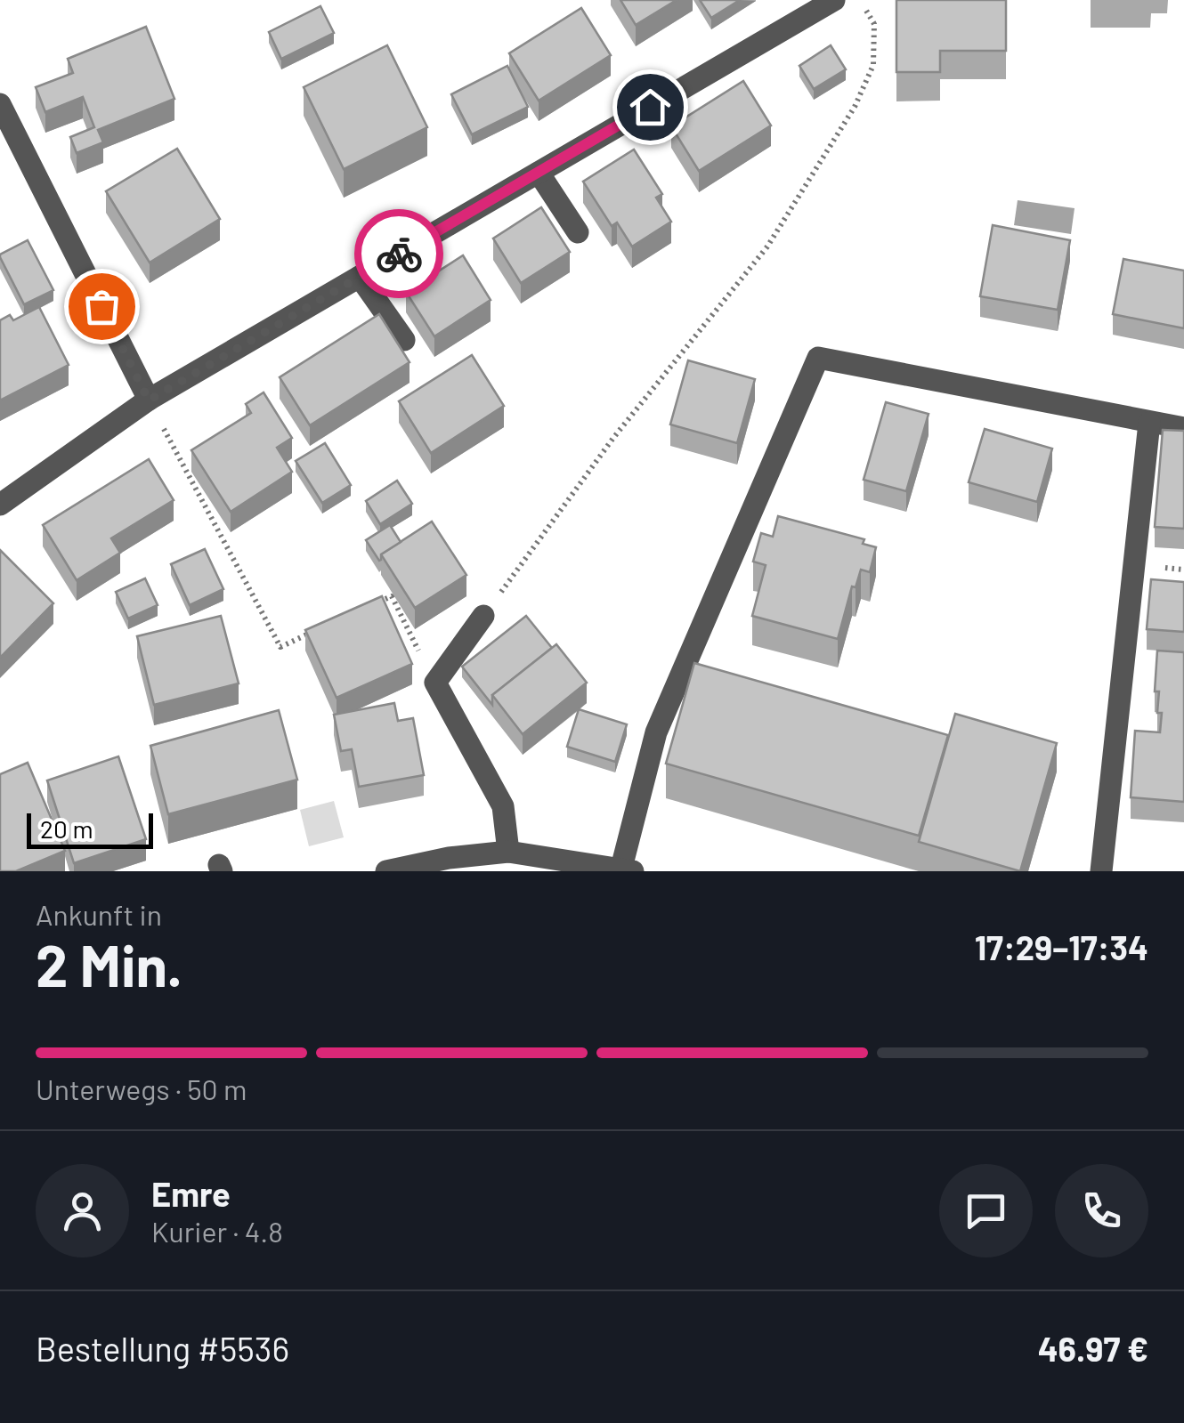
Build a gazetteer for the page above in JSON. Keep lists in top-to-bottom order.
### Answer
{
  "scale_bar": "20 m",
  "page": {
    "scale": "20 m",
    "heading": ["2 Min.", "Ankunft in", "17:29–17:34"],
    "panel": [
      "Emre",
      "Kurier · 4.8",
      "Bestellung #5536",
      "46.97 €"
    ],
    "bar": "Unterwegs · 50 m"
  }
}
